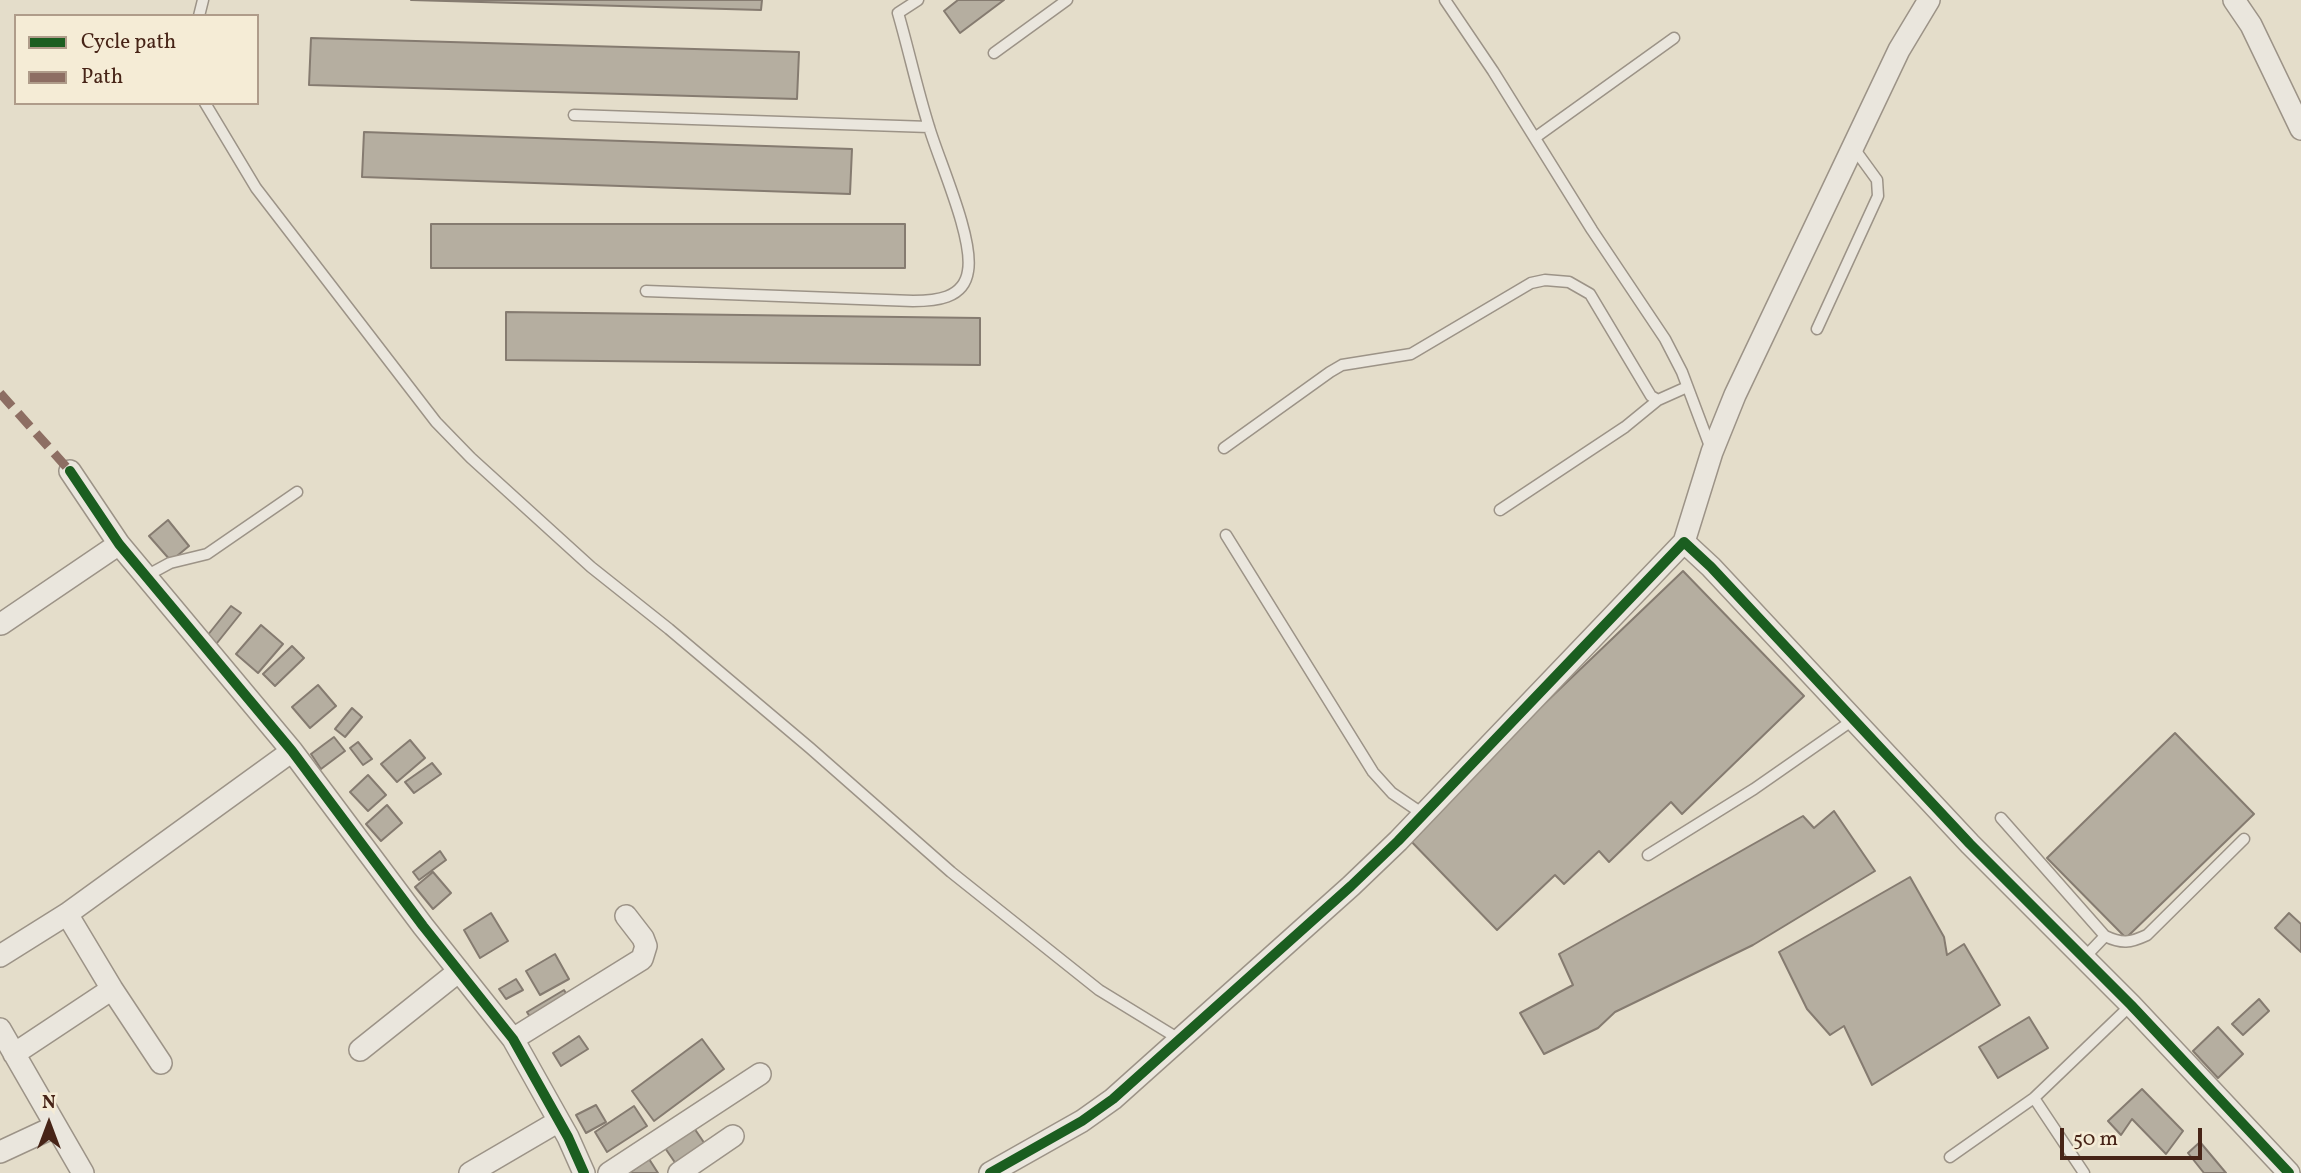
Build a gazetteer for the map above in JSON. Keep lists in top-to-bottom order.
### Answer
{
  "legend": ["Cycle path", "Path"],
  "scale_bar": "50 m",
  "north": "top"
}
